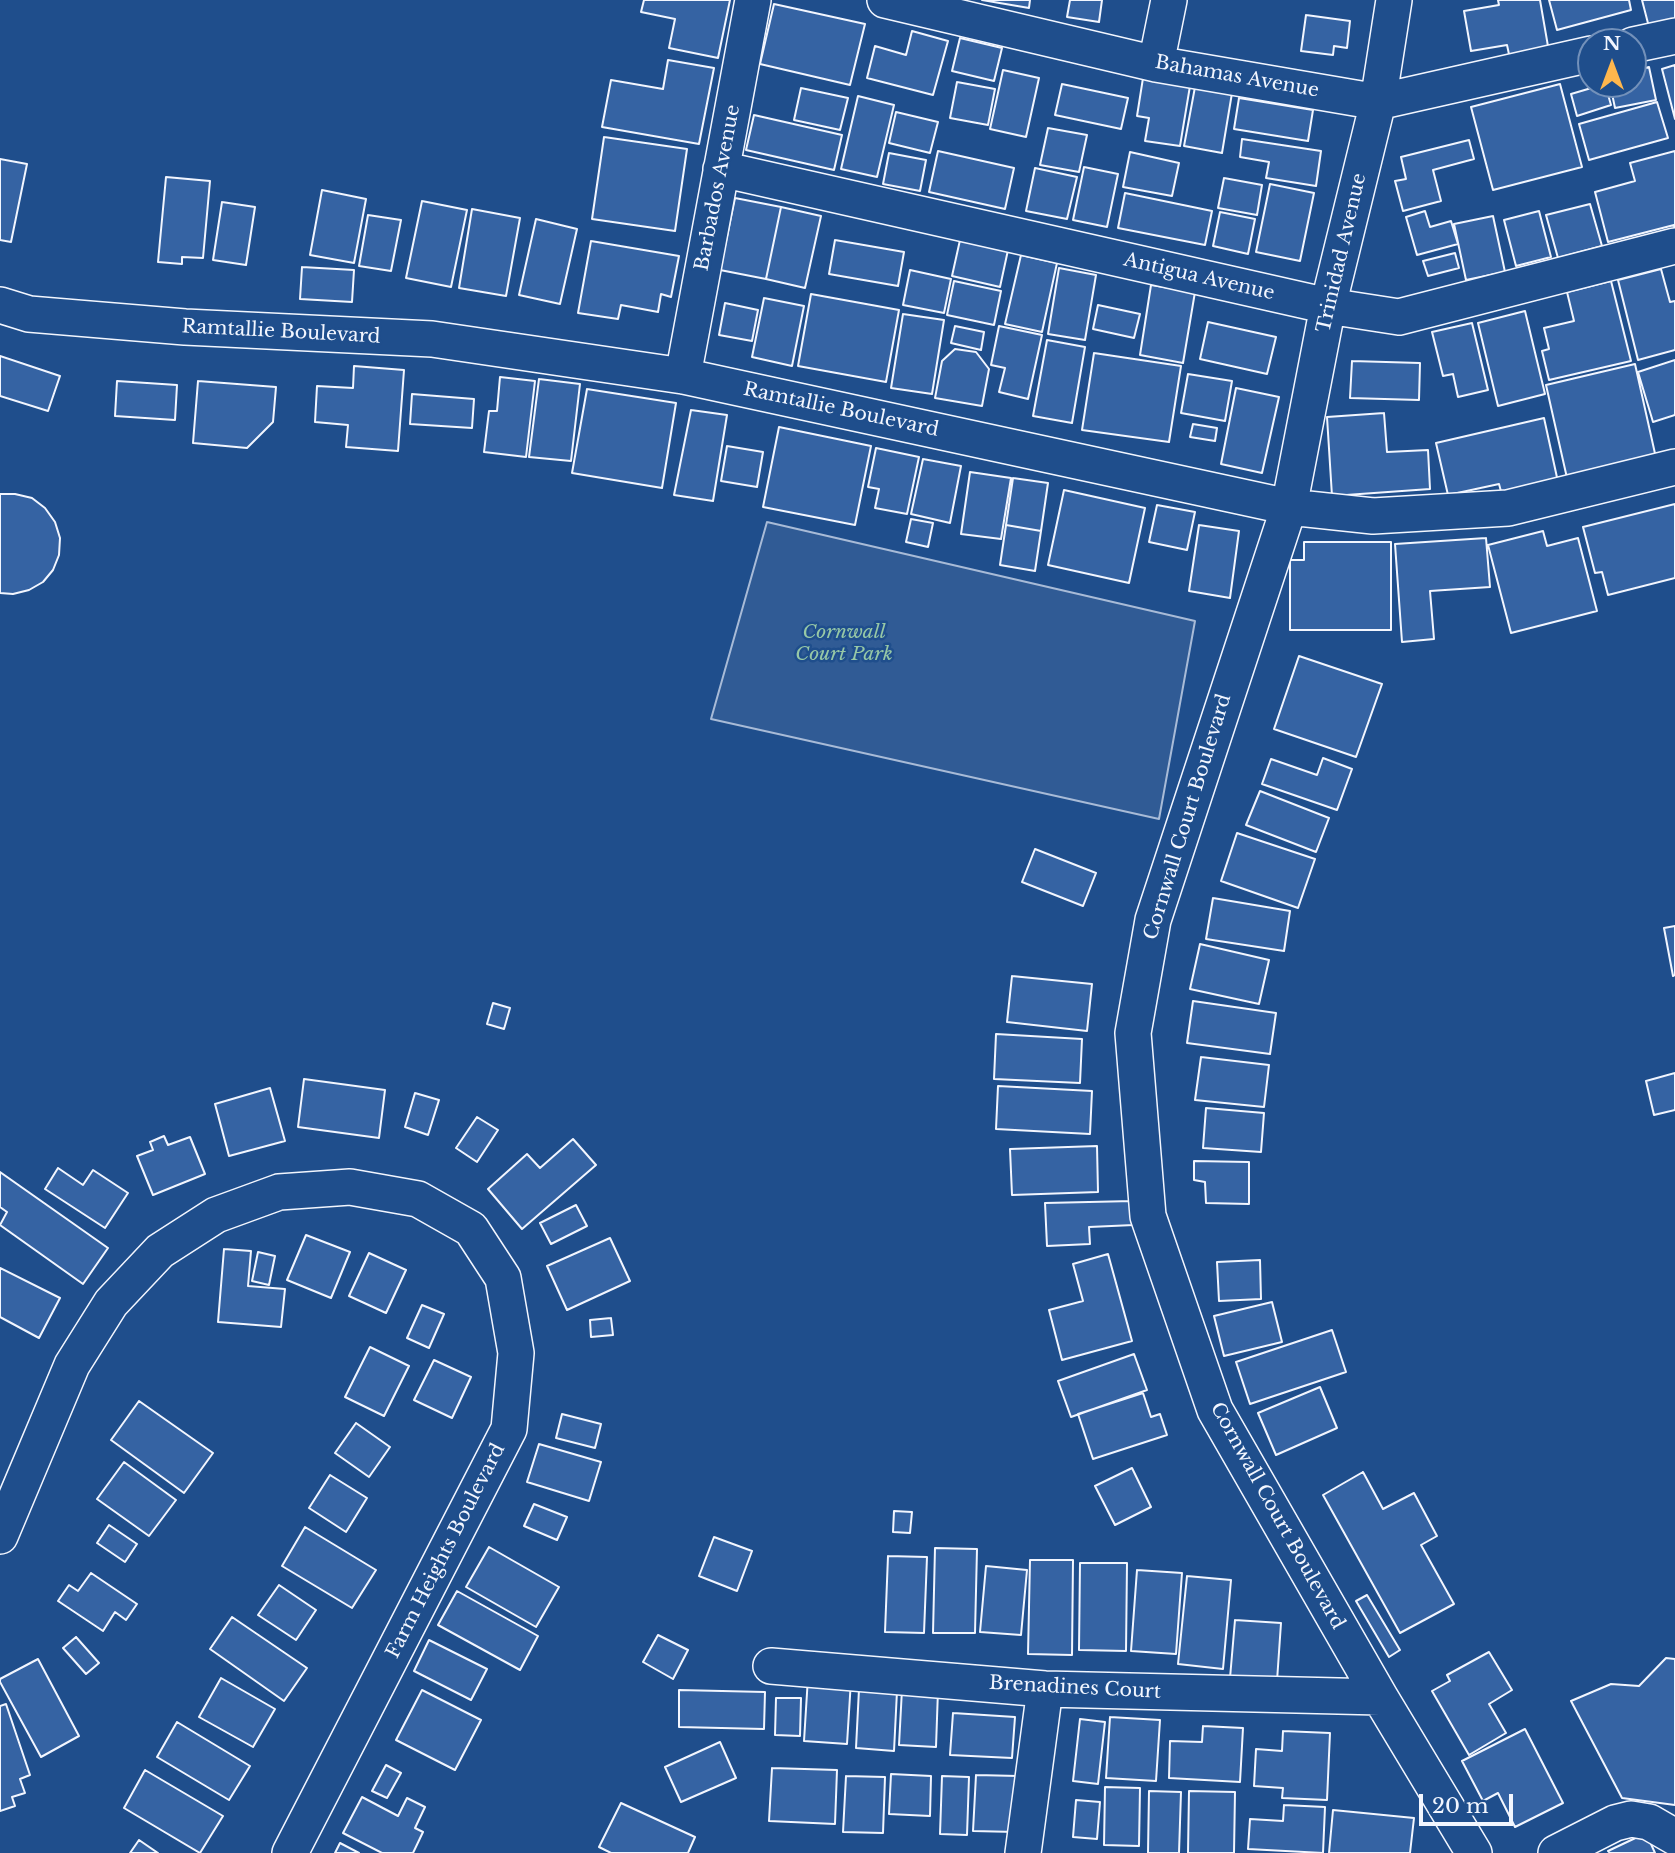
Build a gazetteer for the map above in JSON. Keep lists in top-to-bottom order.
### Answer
{
  "streets": {
    "street": [
      "Bahamas Avenue",
      "Barbados Avenue",
      "Trinidad Avenue",
      "Antigua Avenue",
      "Ramtallie Boulevard",
      "Cornwall Court Boulevard",
      "Farm Heights Boulevard",
      "Brenadines Court"
    ]
  },
  "crossings": [
    ["Bahamas Avenue", "Trinidad Avenue"],
    ["Barbados Avenue", "Antigua Avenue"],
    ["Barbados Avenue", "Ramtallie Boulevard"],
    ["Trinidad Avenue", "Antigua Avenue"],
    ["Trinidad Avenue", "Ramtallie Boulevard"],
    ["Trinidad Avenue", "Cornwall Court Boulevard"],
    ["Ramtallie Boulevard", "Cornwall Court Boulevard"],
    ["Cornwall Court Boulevard", "Brenadines Court"]
  ],
  "parks": ["Cornwall Court Park"],
  "scale_bar": "20 m",
  "north": "top"
}
